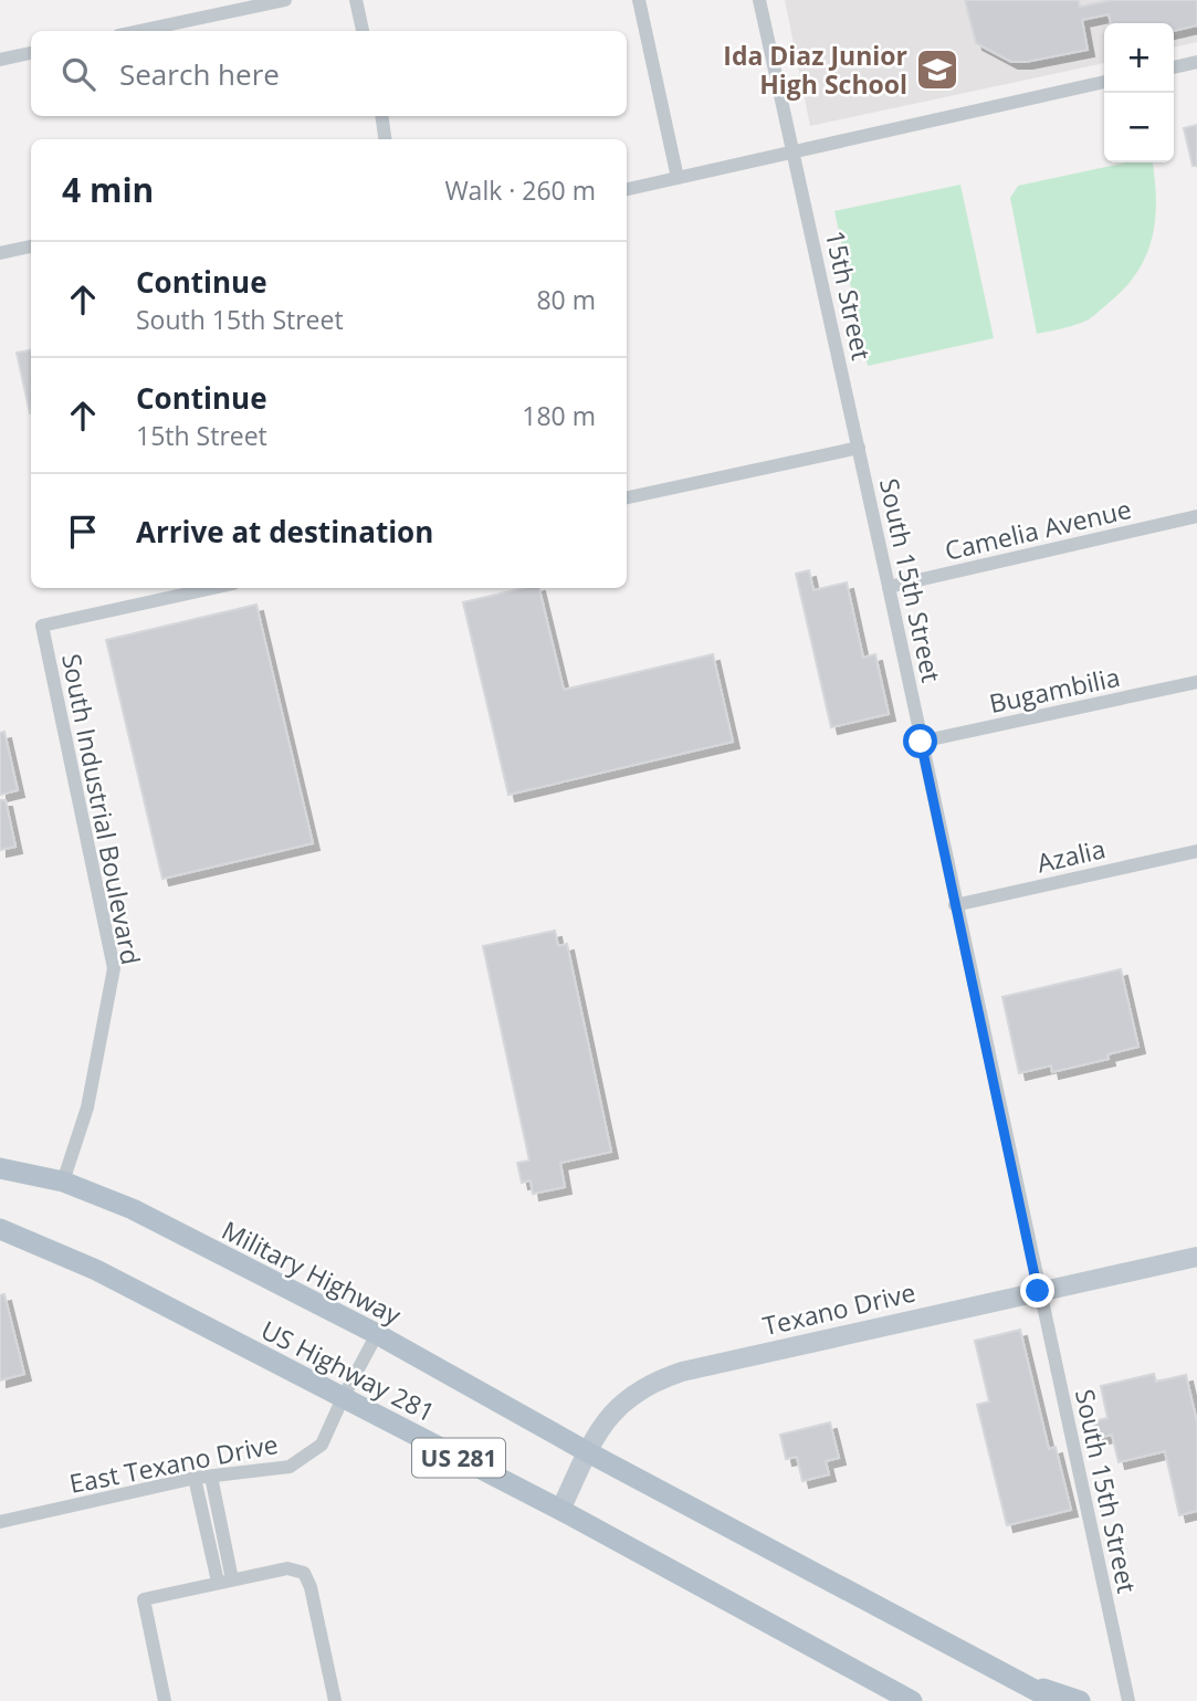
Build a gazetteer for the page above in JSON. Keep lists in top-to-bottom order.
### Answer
{
  "streets": {
    "main road": ["Military Highway", "US Highway 281", "US 281"],
    "street": [
      "15th Street",
      "Camelia Avenue",
      "South 15th Street",
      "Bugambilia",
      "South Industrial Boulevard",
      "Azalia",
      "Texano Drive",
      "East Texano Drive"
    ]
  },
  "crossings": [
    ["15th Street", "South 15th Street"],
    ["Camelia Avenue", "South 15th Street"],
    ["South 15th Street", "Bugambilia"],
    ["South 15th Street", "Azalia"],
    ["South 15th Street", "Texano Drive"],
    ["South Industrial Boulevard", "Military Highway"],
    ["Military Highway", "Texano Drive"],
    ["Military Highway", "US 281"],
    ["Military Highway", "East Texano Drive"],
    ["Texano Drive", "US Highway 281"],
    ["Texano Drive", "US 281"],
    ["US Highway 281", "East Texano Drive"]
  ],
  "places": {
    "school or university": ["Ida Diaz Junior High School"]
  },
  "page": {
    "map_buttons": ["+", "−"],
    "search": "Search here",
    "heading": ["4 min", "Walk · 260 m"],
    "list": [
      ["Continue", "South 15th Street", "80 m"],
      ["Continue", "15th Street", "180 m"],
      "Arrive at destination"
    ]
  }
}
